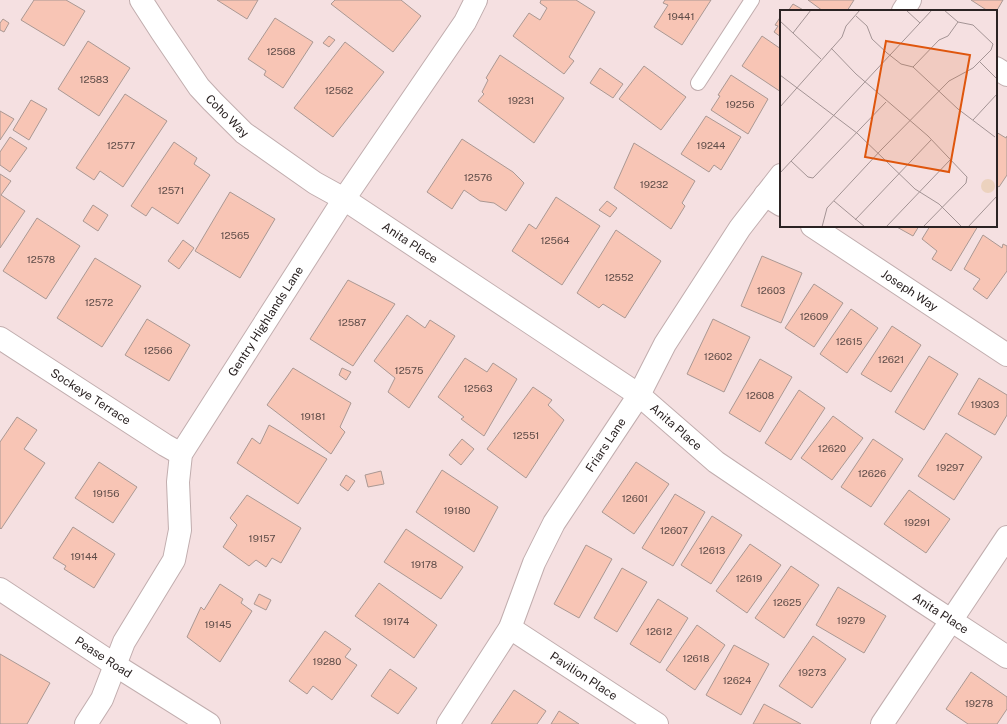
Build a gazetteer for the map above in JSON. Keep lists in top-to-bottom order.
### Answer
{
  "streets": {
    "street": [
      "Coho Way",
      "Anita Place",
      "Joseph Way",
      "Gentry Highlands Lane",
      "Sockeye Terrace",
      "Friars Lane",
      "Pease Road",
      "Pavilion Place"
    ]
  },
  "crossings": [
    ["Coho Way", "Anita Place"],
    ["Coho Way", "Gentry Highlands Lane"],
    ["Anita Place", "Gentry Highlands Lane"],
    ["Anita Place", "Friars Lane"],
    ["Gentry Highlands Lane", "Sockeye Terrace"],
    ["Gentry Highlands Lane", "Pease Road"],
    ["Friars Lane", "Pavilion Place"]
  ],
  "house_numbers": [
    "19441",
    "12568",
    "12583",
    "12562",
    "19231",
    "19256",
    "12577",
    "19244",
    "12576",
    "19232",
    "12571",
    "12565",
    "12564",
    "12578",
    "12552",
    "12603",
    "12572",
    "12609",
    "12587",
    "12615",
    "12566",
    "12602",
    "12621",
    "12575",
    "12563",
    "12608",
    "19303",
    "19181",
    "12551",
    "12620",
    "19297",
    "12626",
    "19156",
    "12601",
    "19180",
    "19291",
    "12607",
    "19157",
    "12613",
    "19144",
    "19178",
    "12619",
    "12625",
    "19279",
    "19174",
    "19145",
    "12612",
    "12618",
    "19280",
    "19273",
    "12624",
    "19278"
  ]
}
